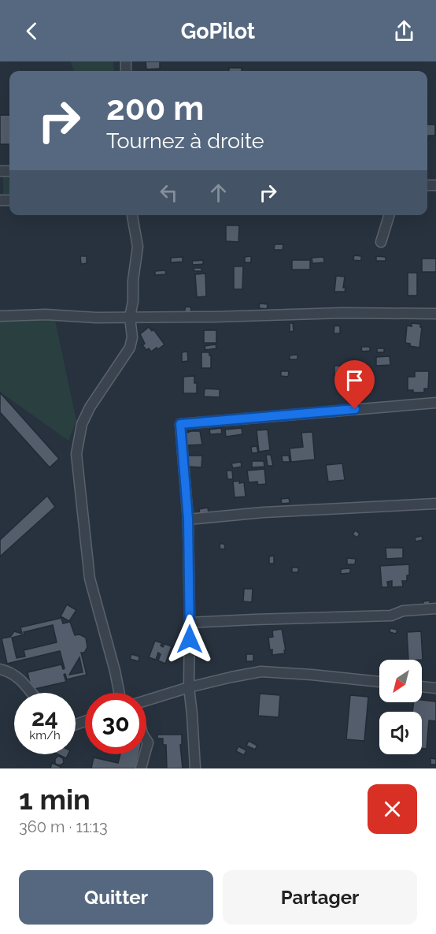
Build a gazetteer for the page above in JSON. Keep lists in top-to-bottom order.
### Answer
{
  "north": "bottom left",
  "page": {
    "header": "GoPilot",
    "turn": ["200 m", "Tournez à droite"],
    "speed": "24 km/h",
    "limit": "30",
    "heading": ["1 min", "360 m · 11:13"],
    "buttons": ["Quitter", "Partager"]
  }
}
